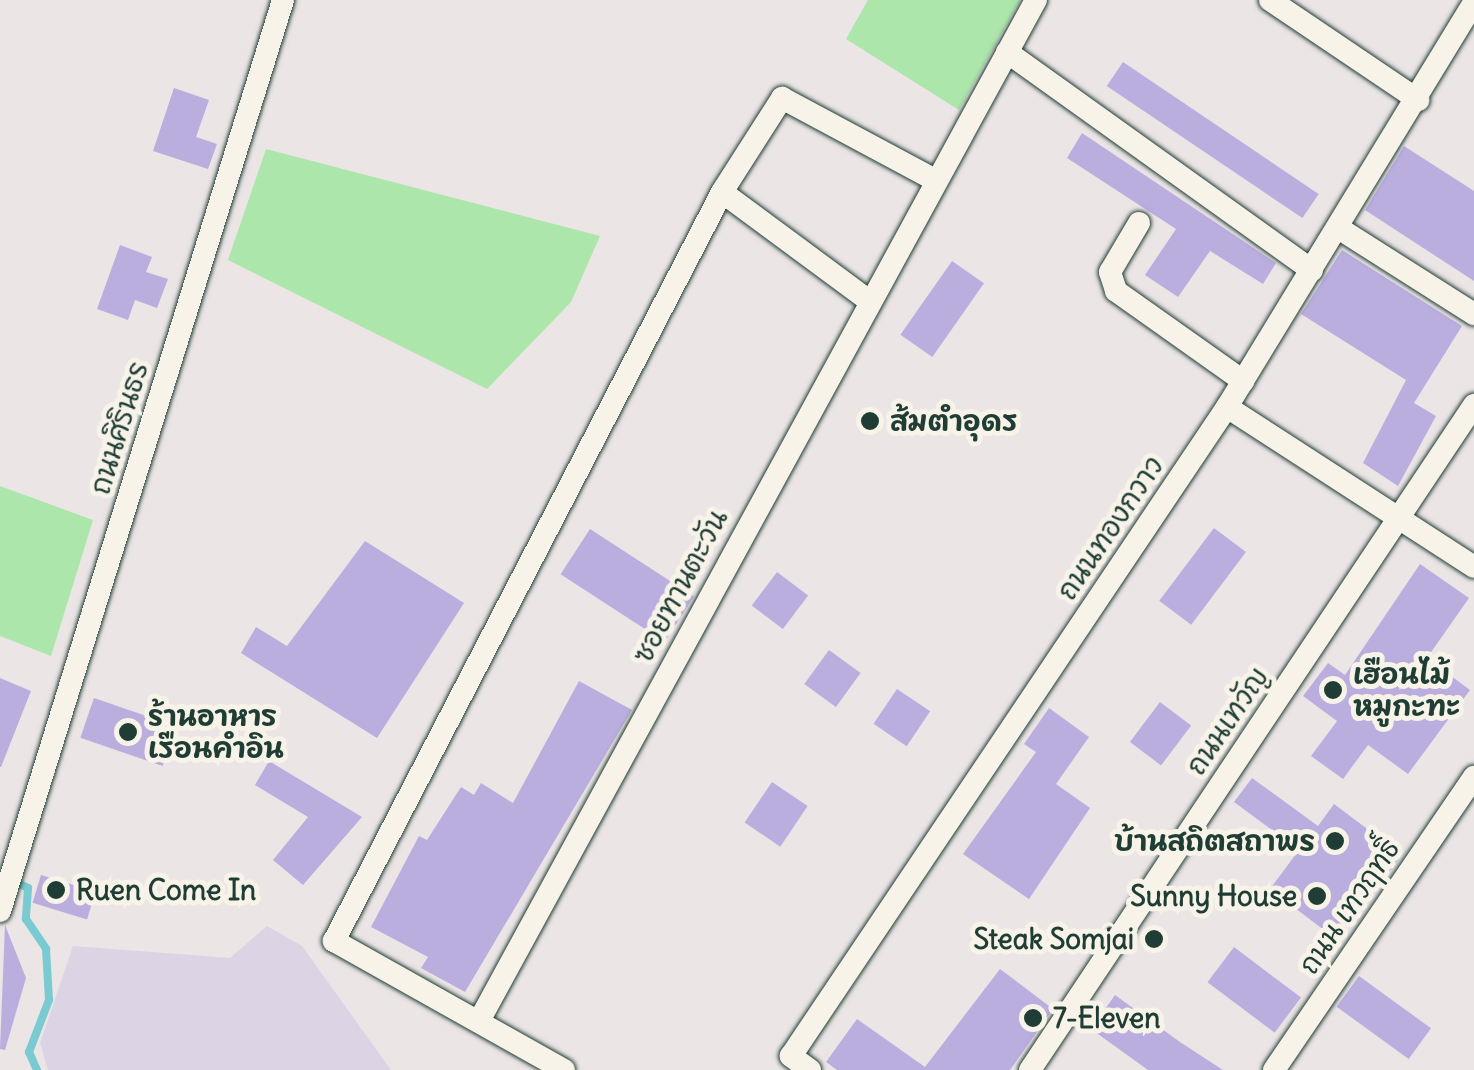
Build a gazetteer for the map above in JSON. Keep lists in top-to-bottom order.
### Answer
{
  "streets": {
    "street": [
      "ถนนศิรินธร",
      "ถนนทองกวาว",
      "ซอยทานตะวัน",
      "ถนนเทวัญ",
      "ถนน เทวฤทธิ์"
    ]
  },
  "places": [
    "ส้มตำอุดร",
    "เฮือนไม้ หมูกะทะ",
    "ร้านอาหาร เรือนคำอิน",
    "บ้านสถิตสถาพร",
    "Ruen Come In",
    "Sunny House",
    "Steak Somjai",
    "7-Eleven"
  ]
}
